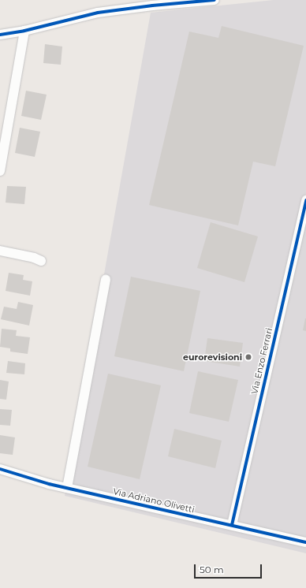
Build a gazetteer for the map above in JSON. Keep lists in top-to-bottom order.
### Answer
{
  "streets": {
    "street": ["Via Enzo Ferrari", "Via Adriano Olivetti"]
  },
  "crossings": [
    ["Via Enzo Ferrari", "Via Adriano Olivetti"]
  ],
  "places": ["eurorevisioni"],
  "scale_bar": "50 m"
}
